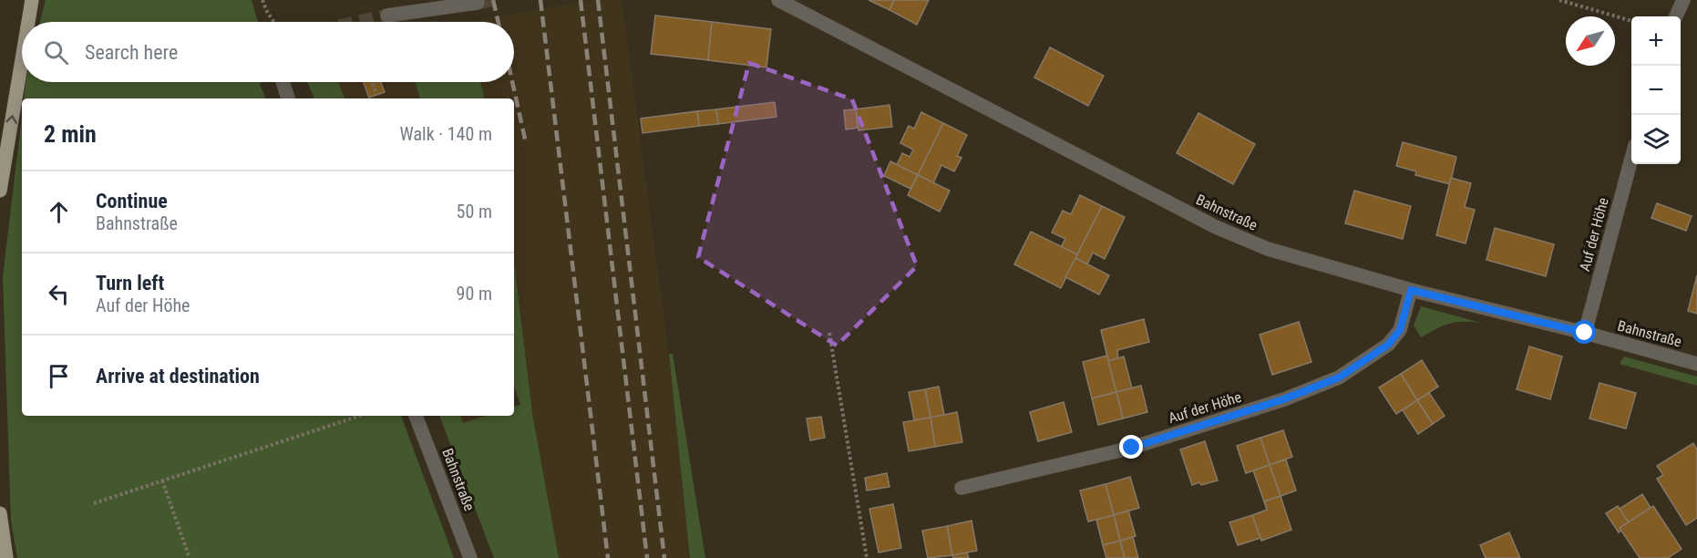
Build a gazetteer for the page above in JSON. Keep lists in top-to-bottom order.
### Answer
{
  "streets": {
    "street": ["Bahnstraße", "Auf der Höhe"]
  },
  "crossings": [
    ["Bahnstraße", "Auf der Höhe"]
  ],
  "north": "bottom left",
  "page": {
    "map_buttons": ["+", "−"],
    "search": "Search here",
    "heading": ["2 min", "Walk · 140 m"],
    "list": [
      ["Continue", "Bahnstraße", "50 m"],
      ["Turn left", "Auf der Höhe", "90 m"],
      "Arrive at destination"
    ]
  }
}
